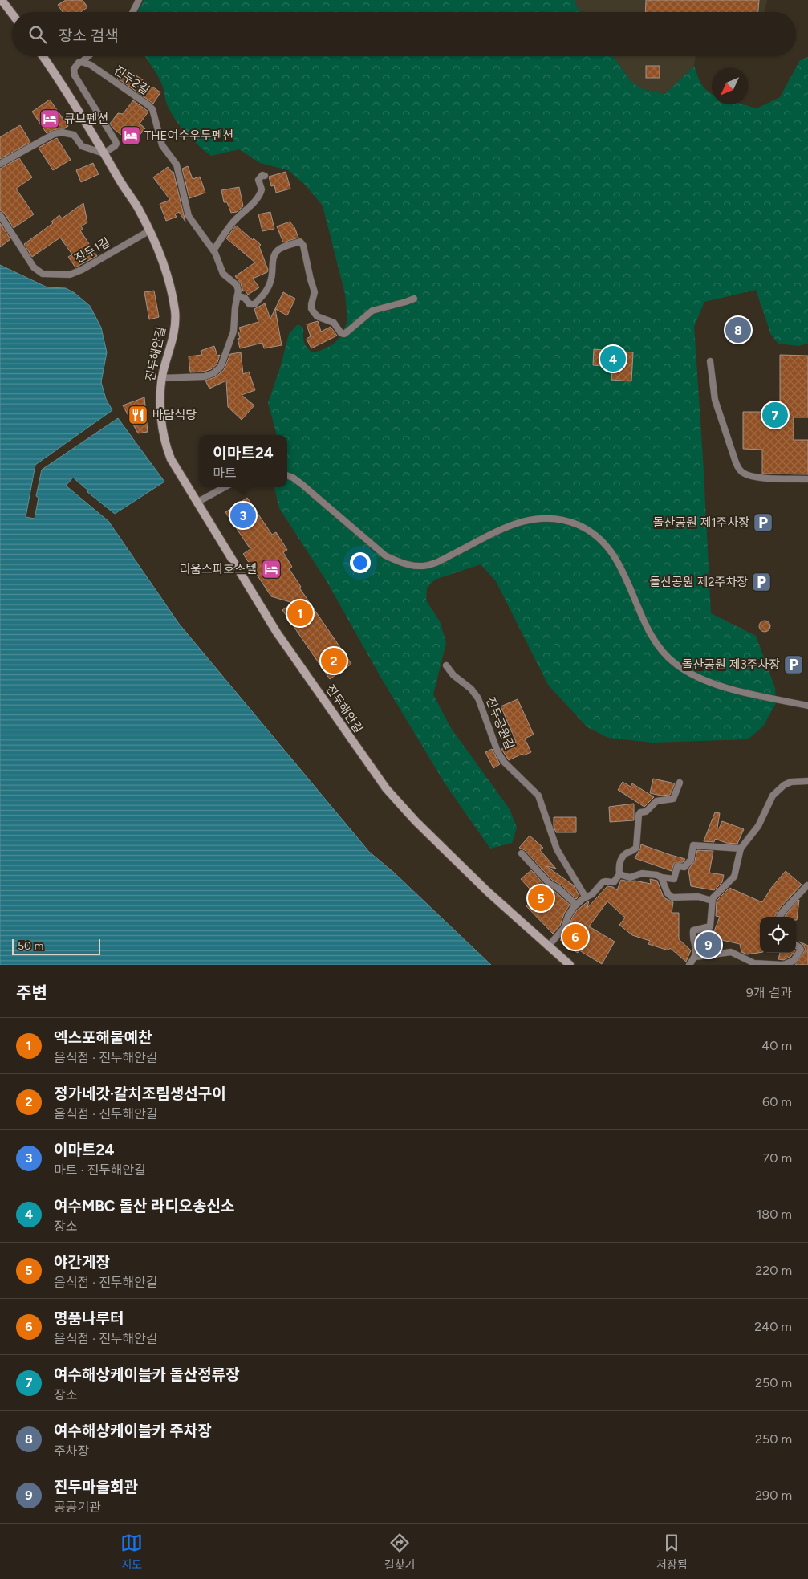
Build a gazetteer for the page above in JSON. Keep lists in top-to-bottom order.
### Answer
{
  "streets": {
    "street": ["진두해안길"],
    "lane": ["진두2길", "진두1길", "진두공원길"]
  },
  "crossings": [
    ["진두2길", "진두해안길"],
    ["진두1길", "진두해안길"]
  ],
  "places": {
    "hotel": ["큐브펜션", "THE여수우두펜션", "리움스파호스텔"],
    "restaurant": ["바담식당"],
    "parking": ["돌산공원 제1주차장", "돌산공원 제2주차장", "돌산공원 제3주차장"]
  },
  "scale_bar": "50 m",
  "north": "bottom left",
  "page": {
    "search": "장소 검색",
    "pins": [
      "8",
      "4",
      "7",
      "3",
      "1",
      "2",
      "5",
      "6",
      "9"
    ],
    "popup": ["이마트24", "마트"],
    "scale": "50 m",
    "heading": ["주변", "9개 결과"],
    "list": [
      {
        "mark": "1",
        "name": "엑스포해물예찬",
        "note": "음식점 · 진두해안길",
        "value": "40 m"
      },
      {
        "mark": "2",
        "name": "정가네갓·갈치조림생선구이",
        "note": "음식점 · 진두해안길",
        "value": "60 m"
      },
      {
        "mark": "3",
        "name": "이마트24",
        "note": "마트 · 진두해안길",
        "value": "70 m"
      },
      {
        "mark": "4",
        "name": "여수MBC 돌산 라디오송신소",
        "note": "장소",
        "value": "180 m"
      },
      {
        "mark": "5",
        "name": "야간게장",
        "note": "음식점 · 진두해안길",
        "value": "220 m"
      },
      {
        "mark": "6",
        "name": "명품나루터",
        "note": "음식점 · 진두해안길",
        "value": "240 m"
      },
      {
        "mark": "7",
        "name": "여수해상케이블카 돌산정류장",
        "note": "장소",
        "value": "250 m"
      },
      {
        "mark": "8",
        "name": "여수해상케이블카 주차장",
        "note": "주차장",
        "value": "250 m"
      },
      {
        "mark": "9",
        "name": "진두마을회관",
        "note": "공공기관",
        "value": "290 m"
      }
    ],
    "nav": ["지도", "길찾기", "저장됨"]
  }
}
